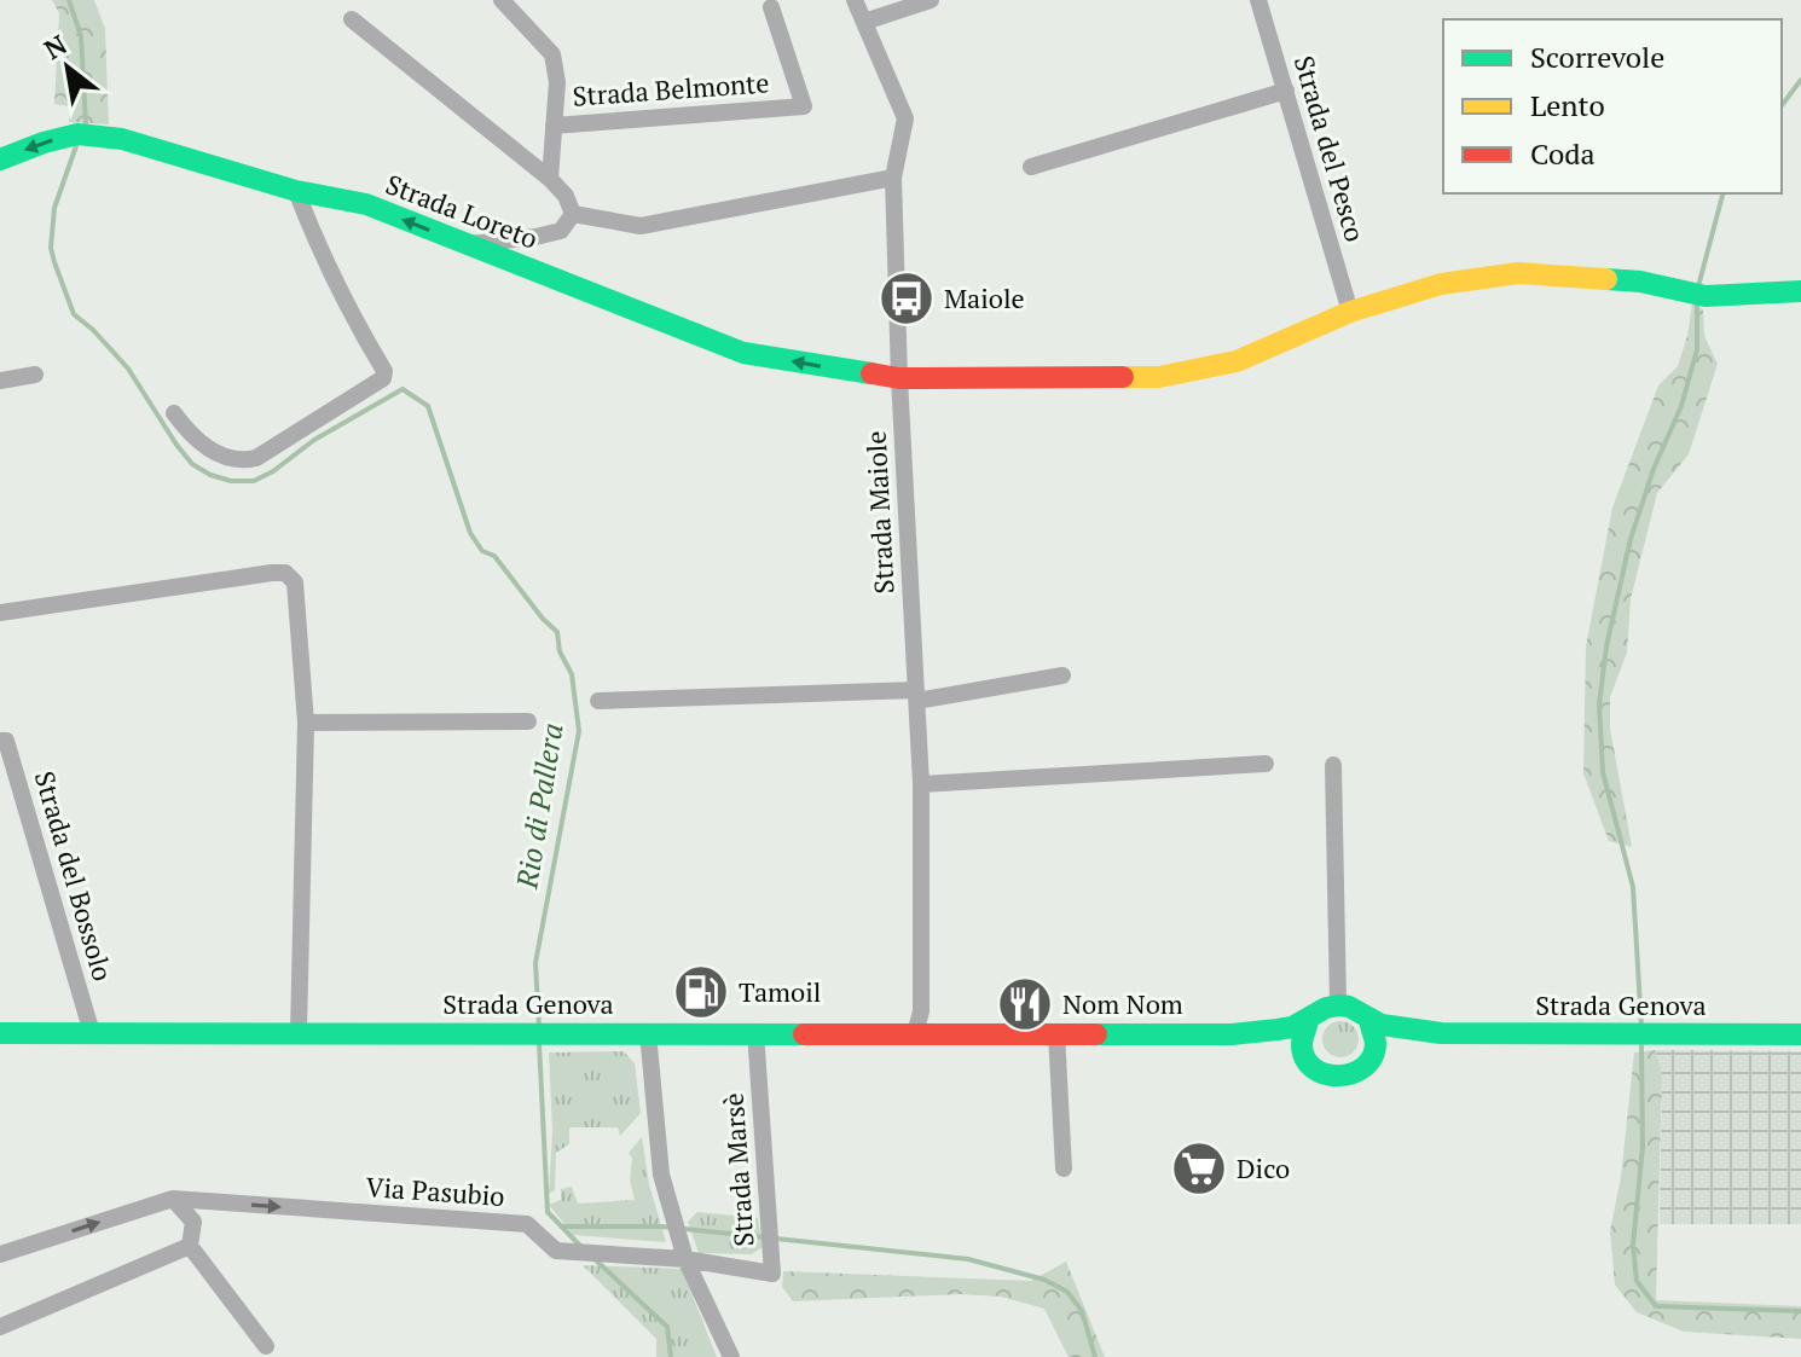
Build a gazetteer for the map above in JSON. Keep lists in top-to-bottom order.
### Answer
{
  "streets": {
    "main road": ["Strada Loreto", "Strada Genova"],
    "street": [
      "Strada Belmonte",
      "Strada del Pesco",
      "Strada Maiole",
      "Strada del Bossolo",
      "Strada Marsè",
      "Via Pasubio"
    ]
  },
  "crossings": [
    ["Strada del Pesco", "Strada Loreto"],
    ["Strada Loreto", "Strada Maiole"],
    ["Strada Maiole", "Strada Genova"],
    ["Strada del Bossolo", "Strada Genova"],
    ["Strada Genova", "Strada Marsè"],
    ["Strada Marsè", "Via Pasubio"]
  ],
  "one_way": ["Strada Loreto", "Via Pasubio"],
  "water": ["Rio di Pallera"],
  "places": {
    "bus stop": ["Maiole"],
    "fuel station": ["Tamoil"],
    "restaurant": ["Nom Nom"],
    "supermarket": ["Dico"]
  },
  "legend": ["Scorrevole", "Lento", "Coda"],
  "north": "top left"
}
